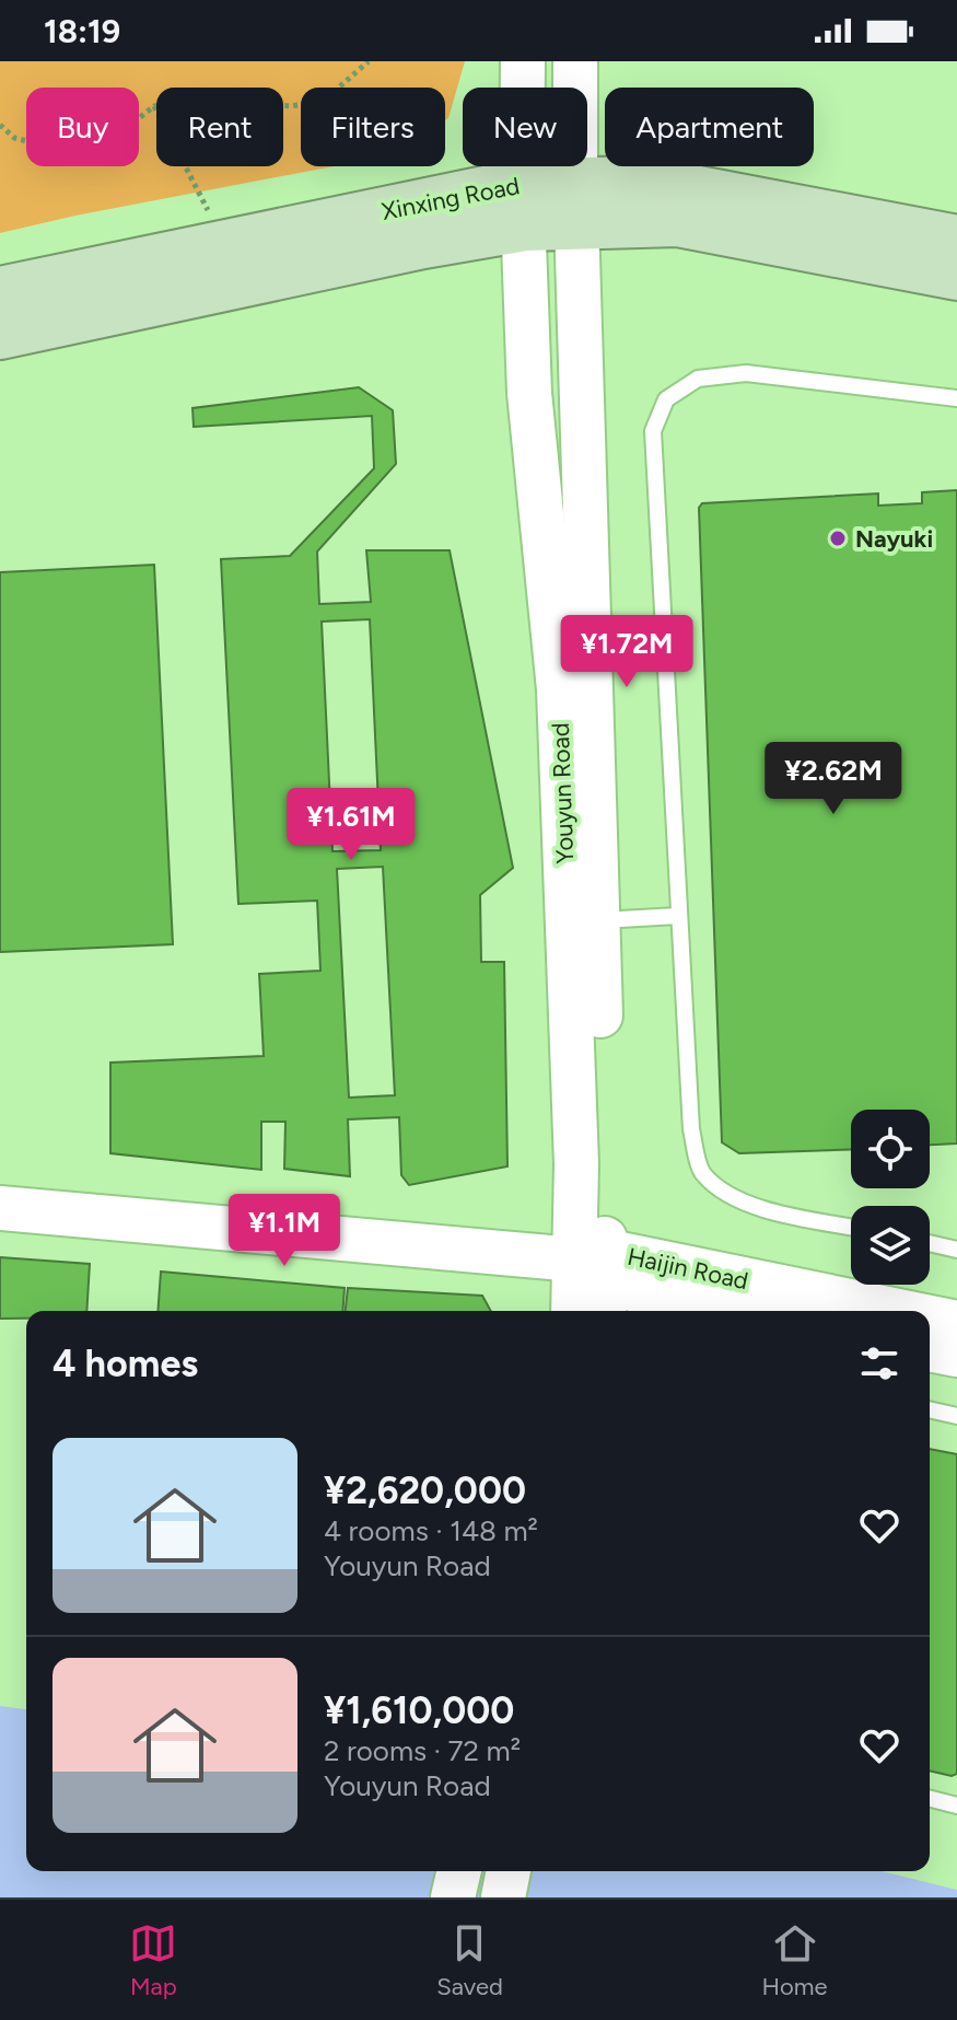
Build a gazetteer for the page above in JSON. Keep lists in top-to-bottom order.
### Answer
{
  "streets": {
    "main road": ["Xinxing Road"],
    "street": ["Youyun Road", "Haijin Road"]
  },
  "crossings": [
    ["Xinxing Road", "Youyun Road"],
    ["Youyun Road", "Haijin Road"]
  ],
  "places": ["Nayuki"],
  "page": {
    "status": "18:19",
    "chip": [
      "Buy",
      "Rent",
      "Filters",
      "New",
      "Apartment"
    ],
    "price": [
      "¥1.72M",
      "¥2.62M",
      "¥1.61M",
      "¥1.1M"
    ],
    "heading": "4 homes",
    "list": [
      {
        "name": "¥2,620,000",
        "note": "4 rooms · 148 m² · Youyun Road"
      },
      {
        "name": "¥1,610,000",
        "note": "2 rooms · 72 m² · Youyun Road"
      }
    ],
    "tabs": ["Map", "Saved", "Home"]
  }
}
